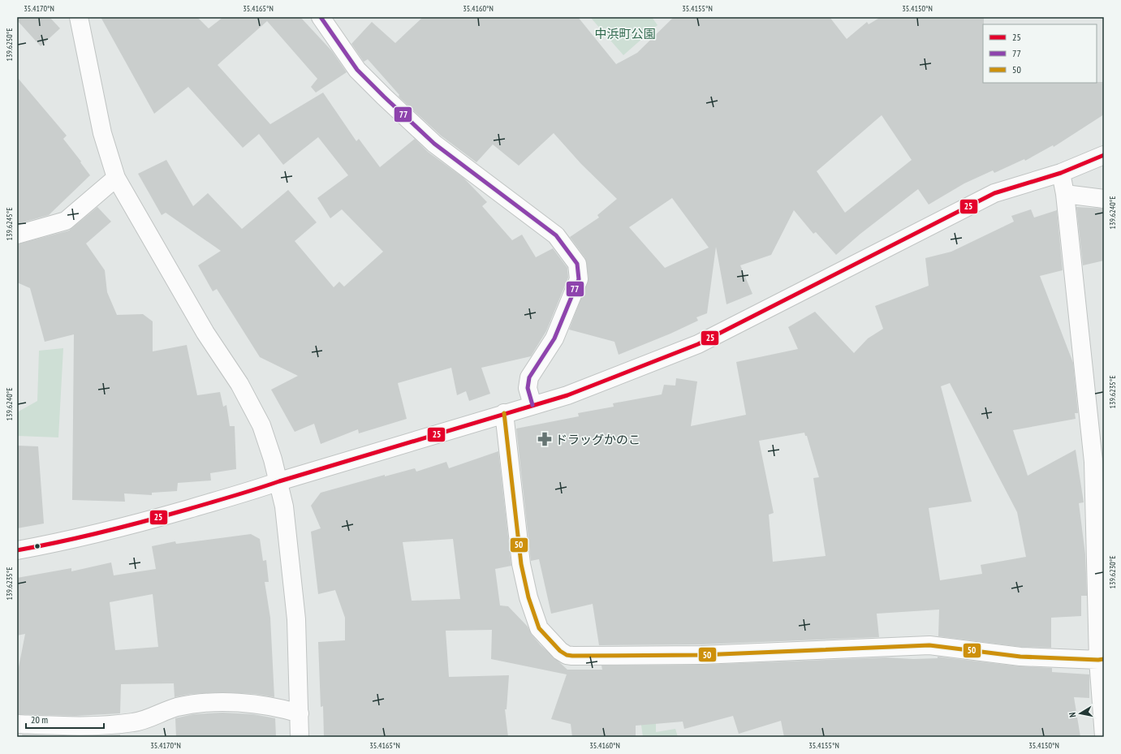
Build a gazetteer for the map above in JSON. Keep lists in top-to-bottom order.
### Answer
{
  "parks": ["中浜町公園"],
  "places": {
    "pharmacy": ["ドラッグかのこ"]
  },
  "lines": ["transit line 77", "transit line 25", "transit line 50"],
  "legend": ["25", "77", "50"],
  "scale_bar": "20 m",
  "north": "left",
  "coordinates": [
    "35.4170°N",
    "35.4165°N",
    "35.4160°N",
    "35.4155°N",
    "35.4150°N",
    "139.6250°E",
    "139.6240°E",
    "139.6245°E",
    "139.6235°E",
    "139.6230°E"
  ]
}
